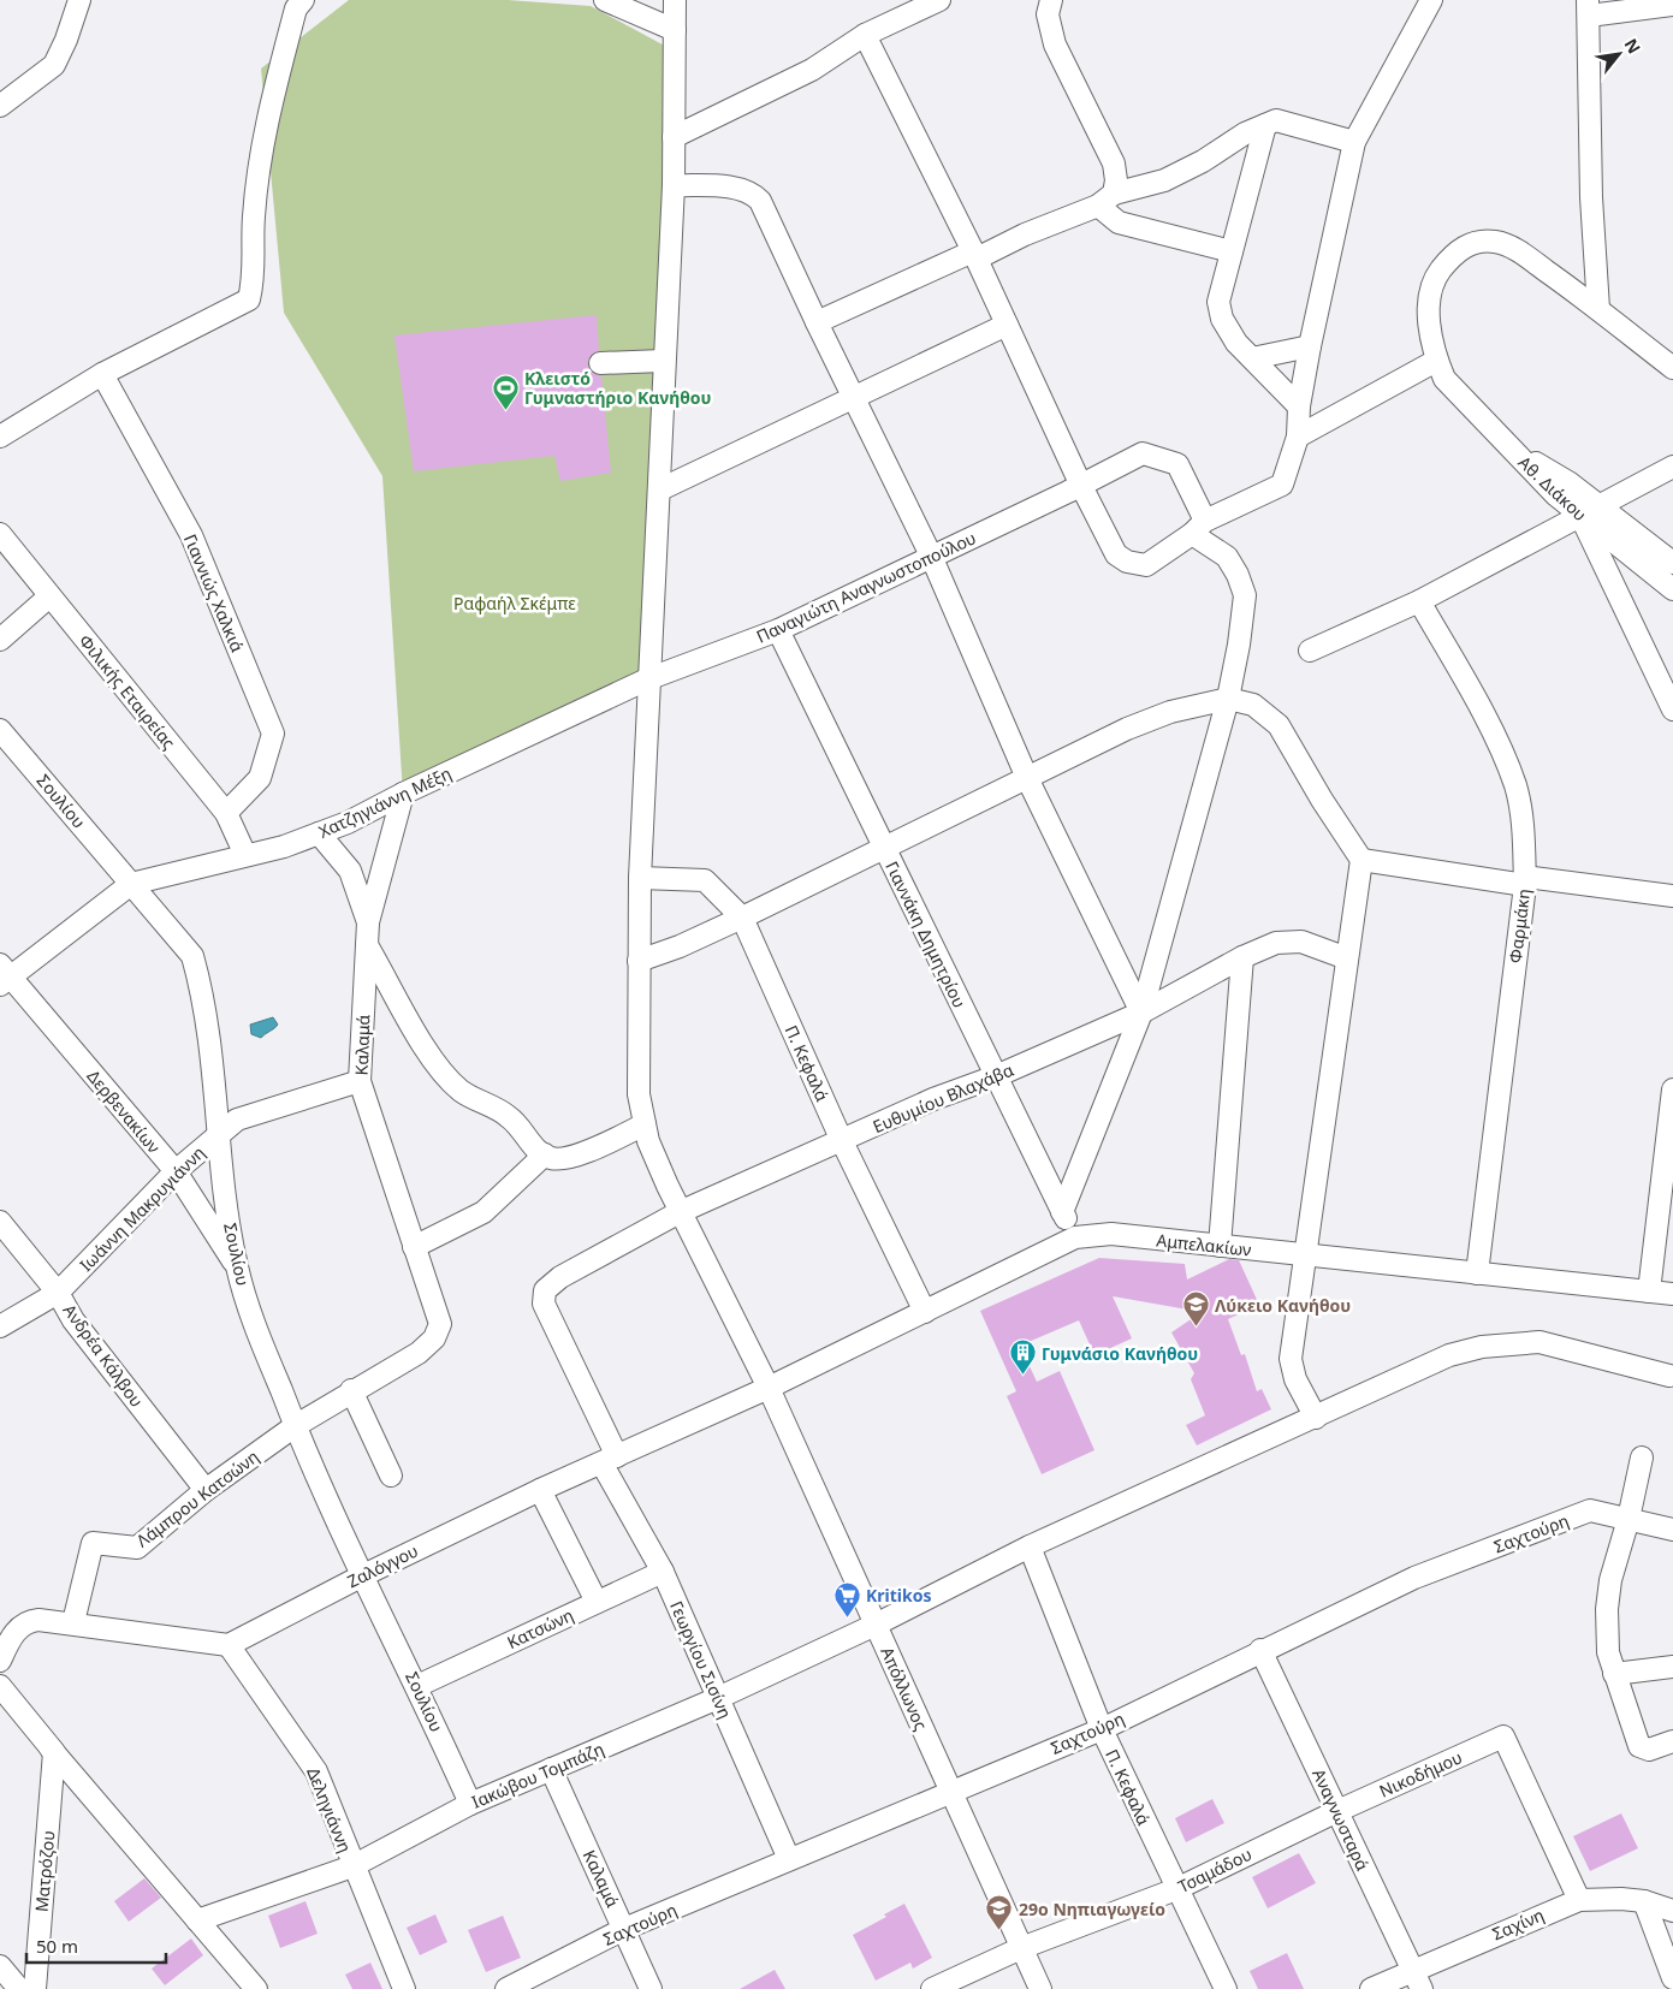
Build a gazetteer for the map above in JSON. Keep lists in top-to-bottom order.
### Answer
{
  "streets": {
    "street": [
      "Αθ. Διάκου",
      "Παναγιώτη Αναγνωστοπούλου",
      "Γιαννιώς Χαλκιά",
      "Φιλικής Εταιρείας",
      "Σουλίου",
      "Χατζηγιάννη Μέξη",
      "Φαρμάκη",
      "Γιαννάκη Δημητρίου",
      "Καλαμά",
      "Π. Κεφαλά",
      "Ευθυμίου Βλαχάβα",
      "Δερβενακίων",
      "Ιωάννη Μακρυγιάννη",
      "Αμπελακίων",
      "Ανδρέα Κάλβου",
      "Λάμπρου Κατσώνη",
      "Σαχτούρη",
      "Ζαλόγγου",
      "Κατσώνη",
      "Γεωργίου Σισίνη",
      "Απόλλωνος",
      "Νικοδήμου",
      "Ιακώβου Τομπάζη",
      "Δεληγιάννη",
      "Αναγνωσταρά",
      "Τσαμάδου",
      "Ματρόζου",
      "Σαχίνη"
    ]
  },
  "crossings": [
    ["Παναγιώτη Αναγνωστοπούλου", "Χατζηγιάννη Μέξη"],
    ["Παναγιώτη Αναγνωστοπούλου", "Γιαννάκη Δημητρίου"],
    ["Παναγιώτη Αναγνωστοπούλου", "Απόλλωνος"],
    ["Γιαννιώς Χαλκιά", "Φιλικής Εταιρείας"],
    ["Φιλικής Εταιρείας", "Χατζηγιάννη Μέξη"],
    ["Σουλίου", "Χατζηγιάννη Μέξη"],
    ["Σουλίου", "Δερβενακίων"],
    ["Σουλίου", "Ιωάννη Μακρυγιάννη"],
    ["Σουλίου", "Λάμπρου Κατσώνη"],
    ["Σουλίου", "Ζαλόγγου"],
    ["Σουλίου", "Κατσώνη"],
    ["Σουλίου", "Ιακώβου Τομπάζη"],
    ["Χατζηγιάννη Μέξη", "Καλαμά"],
    ["Χατζηγιάννη Μέξη", "Δερβενακίων"],
    ["Χατζηγιάννη Μέξη", "Απόλλωνος"],
    ["Φαρμάκη", "Αμπελακίων"],
    ["Γιαννάκη Δημητρίου", "Ευθυμίου Βλαχάβα"],
    ["Γιαννάκη Δημητρίου", "Αμπελακίων"],
    ["Καλαμά", "Ιωάννη Μακρυγιάννη"],
    ["Καλαμά", "Λάμπρου Κατσώνη"],
    ["Καλαμά", "Σαχτούρη"],
    ["Καλαμά", "Ιακώβου Τομπάζη"],
    ["Π. Κεφαλά", "Ευθυμίου Βλαχάβα"],
    ["Π. Κεφαλά", "Αμπελακίων"],
    ["Π. Κεφαλά", "Σαχτούρη"],
    ["Π. Κεφαλά", "Απόλλωνος"],
    ["Π. Κεφαλά", "Ιακώβου Τομπάζη"],
    ["Π. Κεφαλά", "Τσαμάδου"],
    ["Ευθυμίου Βλαχάβα", "Γεωργίου Σισίνη"],
    ["Ευθυμίου Βλαχάβα", "Απόλλωνος"],
    ["Δερβενακίων", "Ιωάννη Μακρυγιάννη"],
    ["Ιωάννη Μακρυγιάννη", "Ανδρέα Κάλβου"],
    ["Αμπελακίων", "Ζαλόγγου"],
    ["Αμπελακίων", "Απόλλωνος"],
    ["Ανδρέα Κάλβου", "Λάμπρου Κατσώνη"],
    ["Σαχτούρη", "Γεωργίου Σισίνη"],
    ["Σαχτούρη", "Απόλλωνος"],
    ["Σαχτούρη", "Αναγνωσταρά"],
    ["Ζαλόγγου", "Γεωργίου Σισίνη"],
    ["Ζαλόγγου", "Απόλλωνος"],
    ["Ζαλόγγου", "Δεληγιάννη"],
    ["Κατσώνη", "Γεωργίου Σισίνη"],
    ["Γεωργίου Σισίνη", "Ιακώβου Τομπάζη"],
    ["Απόλλωνος", "Ιακώβου Τομπάζη"],
    ["Απόλλωνος", "Τσαμάδου"],
    ["Νικοδήμου", "Αναγνωσταρά"],
    ["Νικοδήμου", "Τσαμάδου"],
    ["Νικοδήμου", "Σαχίνη"],
    ["Ιακώβου Τομπάζη", "Δεληγιάννη"],
    ["Αναγνωσταρά", "Τσαμάδου"],
    ["Αναγνωσταρά", "Σαχίνη"]
  ],
  "parks": ["Ραφαήλ Σκέμπε"],
  "places": {
    "sports": ["Κλειστό Γυμναστήριο Κανήθου"],
    "school or university": ["Λύκειο Κανήθου", "29ο Νηπιαγωγείο"],
    "building": ["Γυμνάσιο Κανήθου"],
    "supermarket": ["Kritikos"]
  },
  "scale_bar": "50 m",
  "north": "top right"
}
